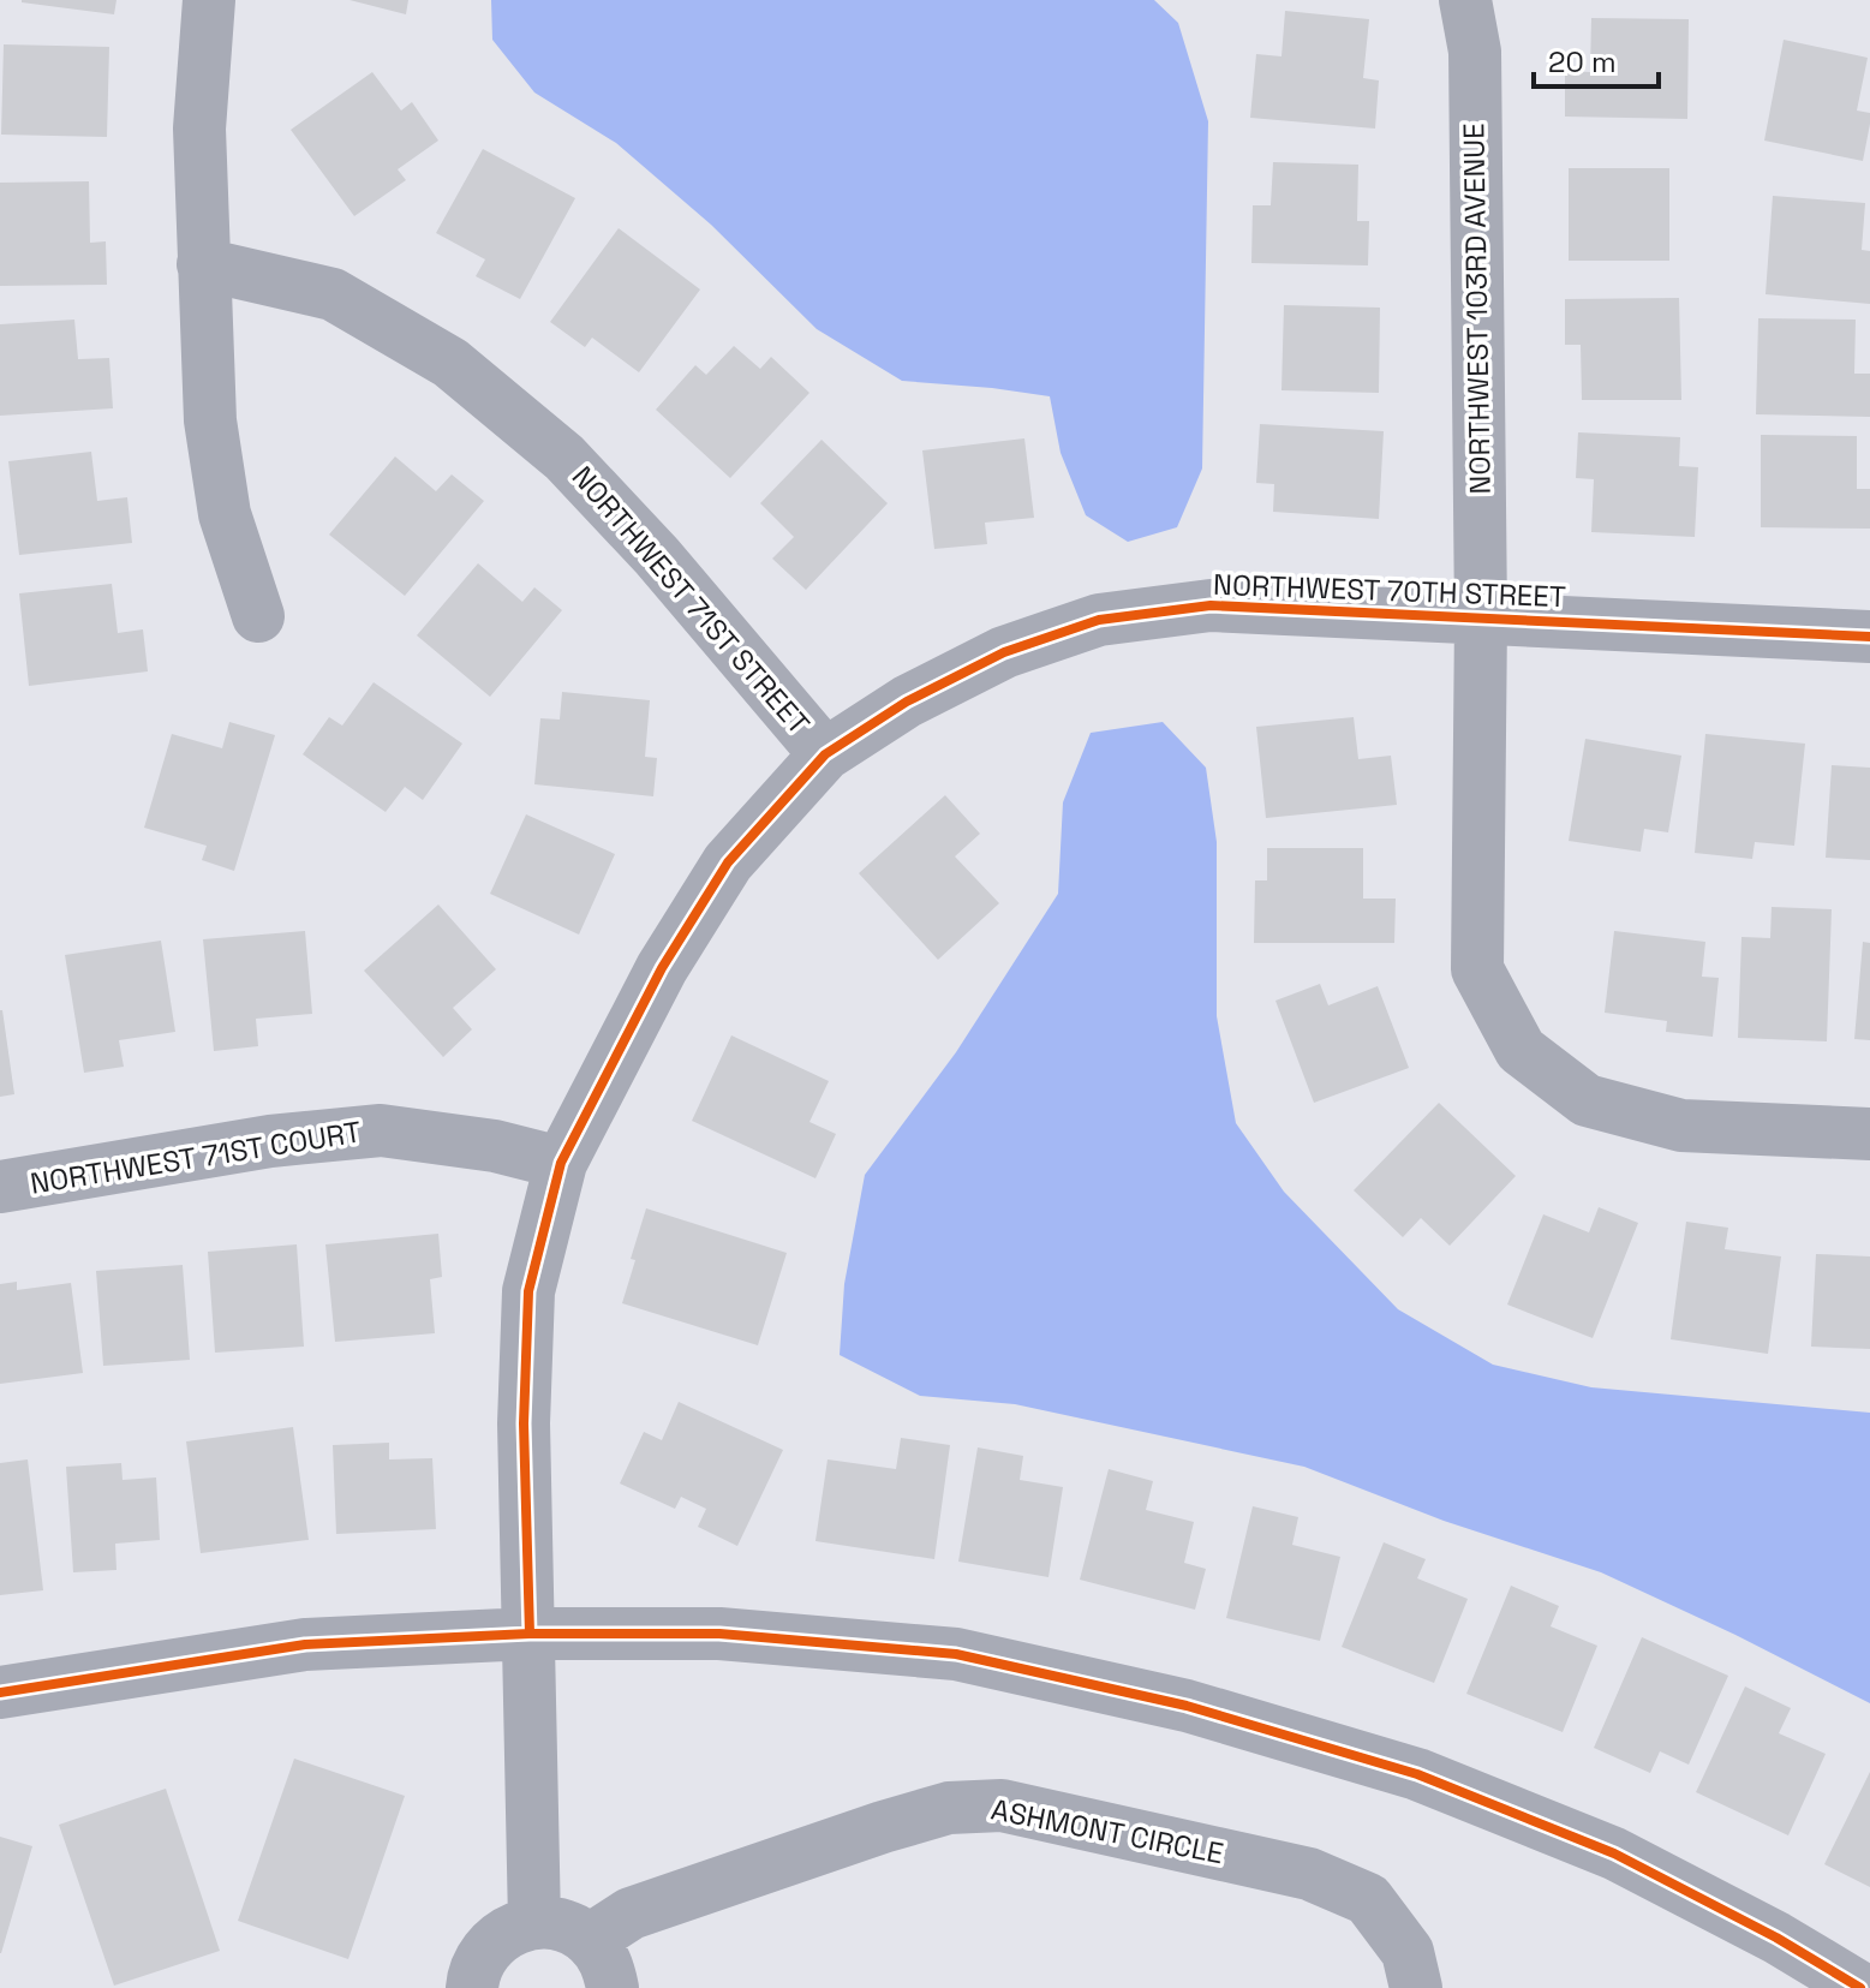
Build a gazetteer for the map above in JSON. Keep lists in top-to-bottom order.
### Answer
{
  "streets": {
    "street": [
      "NORTHWEST 103RD AVENUE",
      "NORTHWEST 70TH STREET",
      "NORTHWEST 71ST STREET",
      "NORTHWEST 71ST COURT",
      "ASHMONT CIRCLE"
    ]
  },
  "crossings": [
    ["NORTHWEST 103RD AVENUE", "NORTHWEST 70TH STREET"],
    ["NORTHWEST 70TH STREET", "NORTHWEST 71ST STREET"],
    ["NORTHWEST 70TH STREET", "NORTHWEST 71ST COURT"]
  ],
  "scale_bar": "20 m"
}
